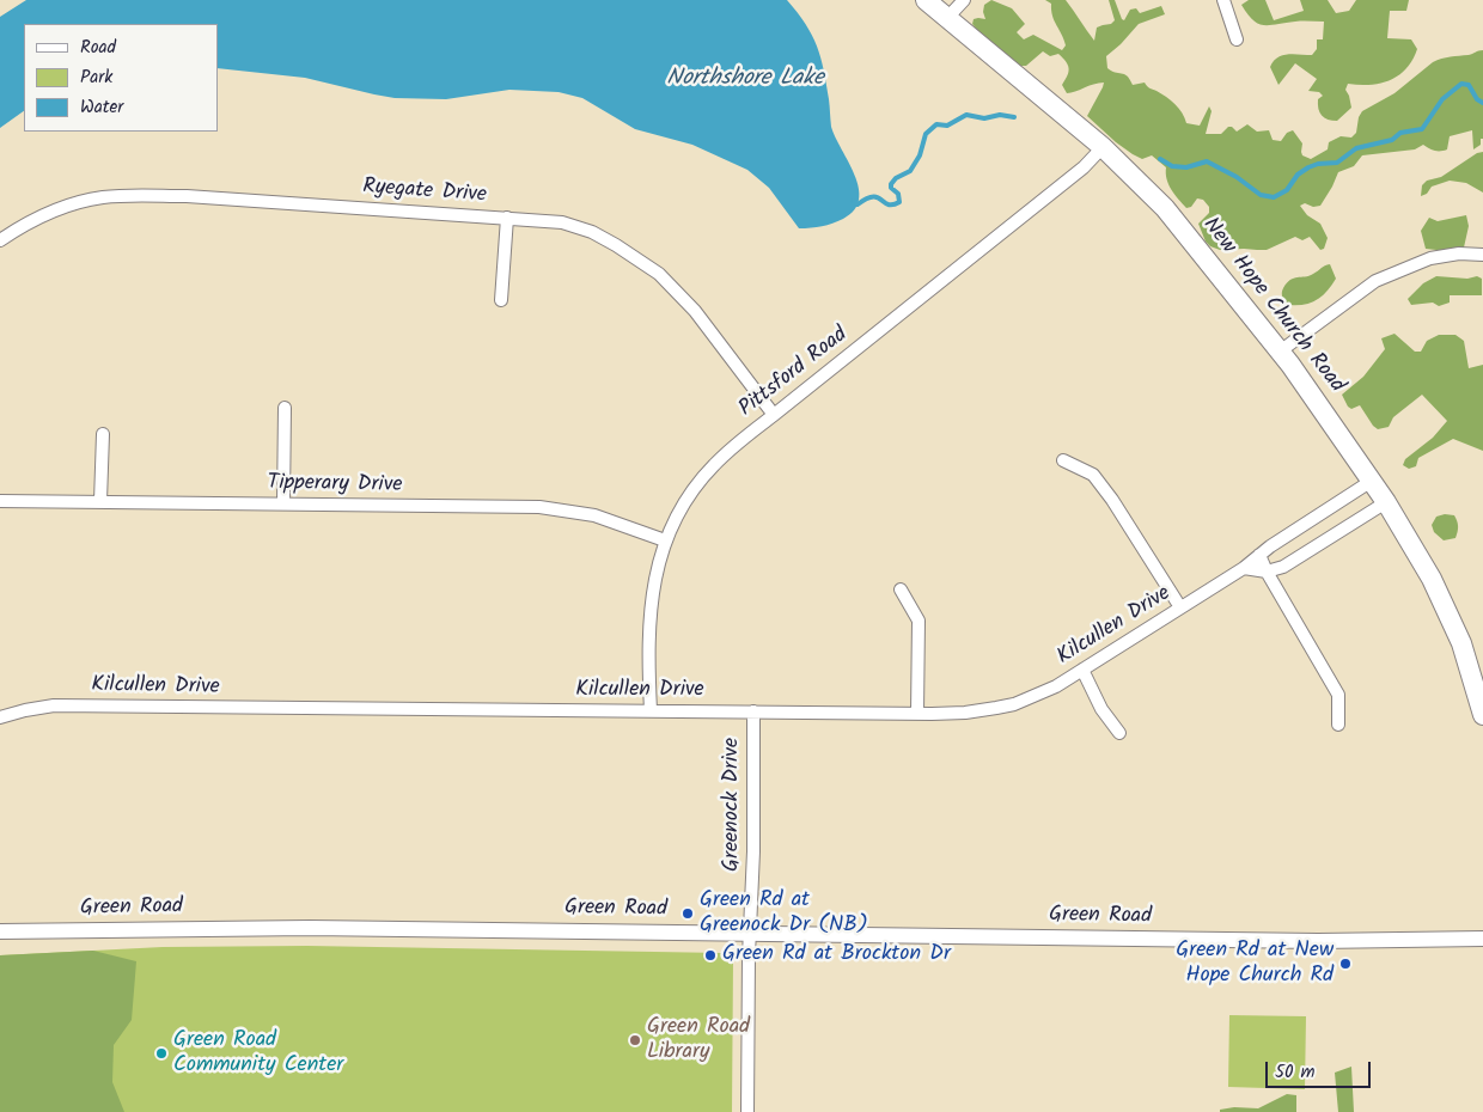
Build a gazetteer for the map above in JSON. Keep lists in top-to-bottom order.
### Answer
{
  "streets": {
    "main road": ["New Hope Church Road"],
    "street": [
      "Ryegate Drive",
      "Pittsford Road",
      "Tipperary Drive",
      "Kilcullen Drive",
      "Greenock Drive",
      "Green Road"
    ]
  },
  "crossings": [
    ["Ryegate Drive", "Pittsford Road"],
    ["New Hope Church Road", "Pittsford Road"],
    ["New Hope Church Road", "Kilcullen Drive"],
    ["Pittsford Road", "Tipperary Drive"],
    ["Pittsford Road", "Kilcullen Drive"],
    ["Kilcullen Drive", "Greenock Drive"],
    ["Greenock Drive", "Green Road"]
  ],
  "water": ["Northshore Lake"],
  "places": [
    "Green Rd at Greenock Dr (NB)",
    "Green Rd at Brockton Dr",
    "Green Rd at New Hope Church Rd",
    "Green Road Library",
    "Green Road Community Center"
  ],
  "legend": ["Road", "Park", "Water"],
  "scale_bar": "50 m"
}
